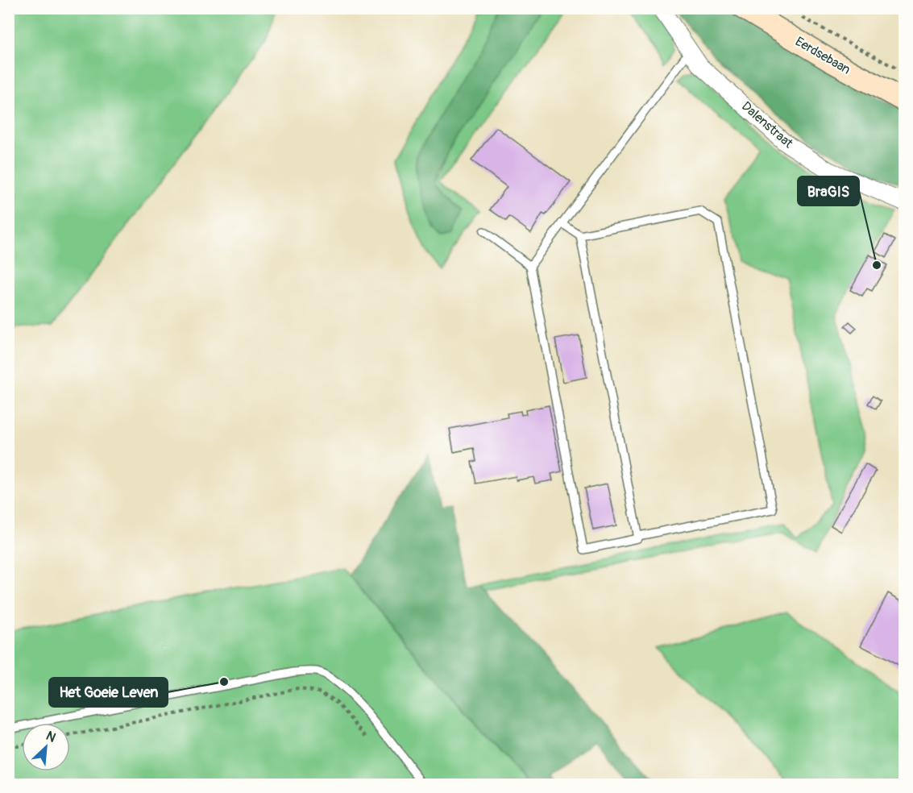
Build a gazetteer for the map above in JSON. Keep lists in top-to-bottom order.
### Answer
{
  "streets": {
    "main road": ["Eerdsebaan"],
    "street": ["Dalenstraat"]
  },
  "places": ["BraGIS", "Het Goeie Leven"],
  "north": "top right"
}
